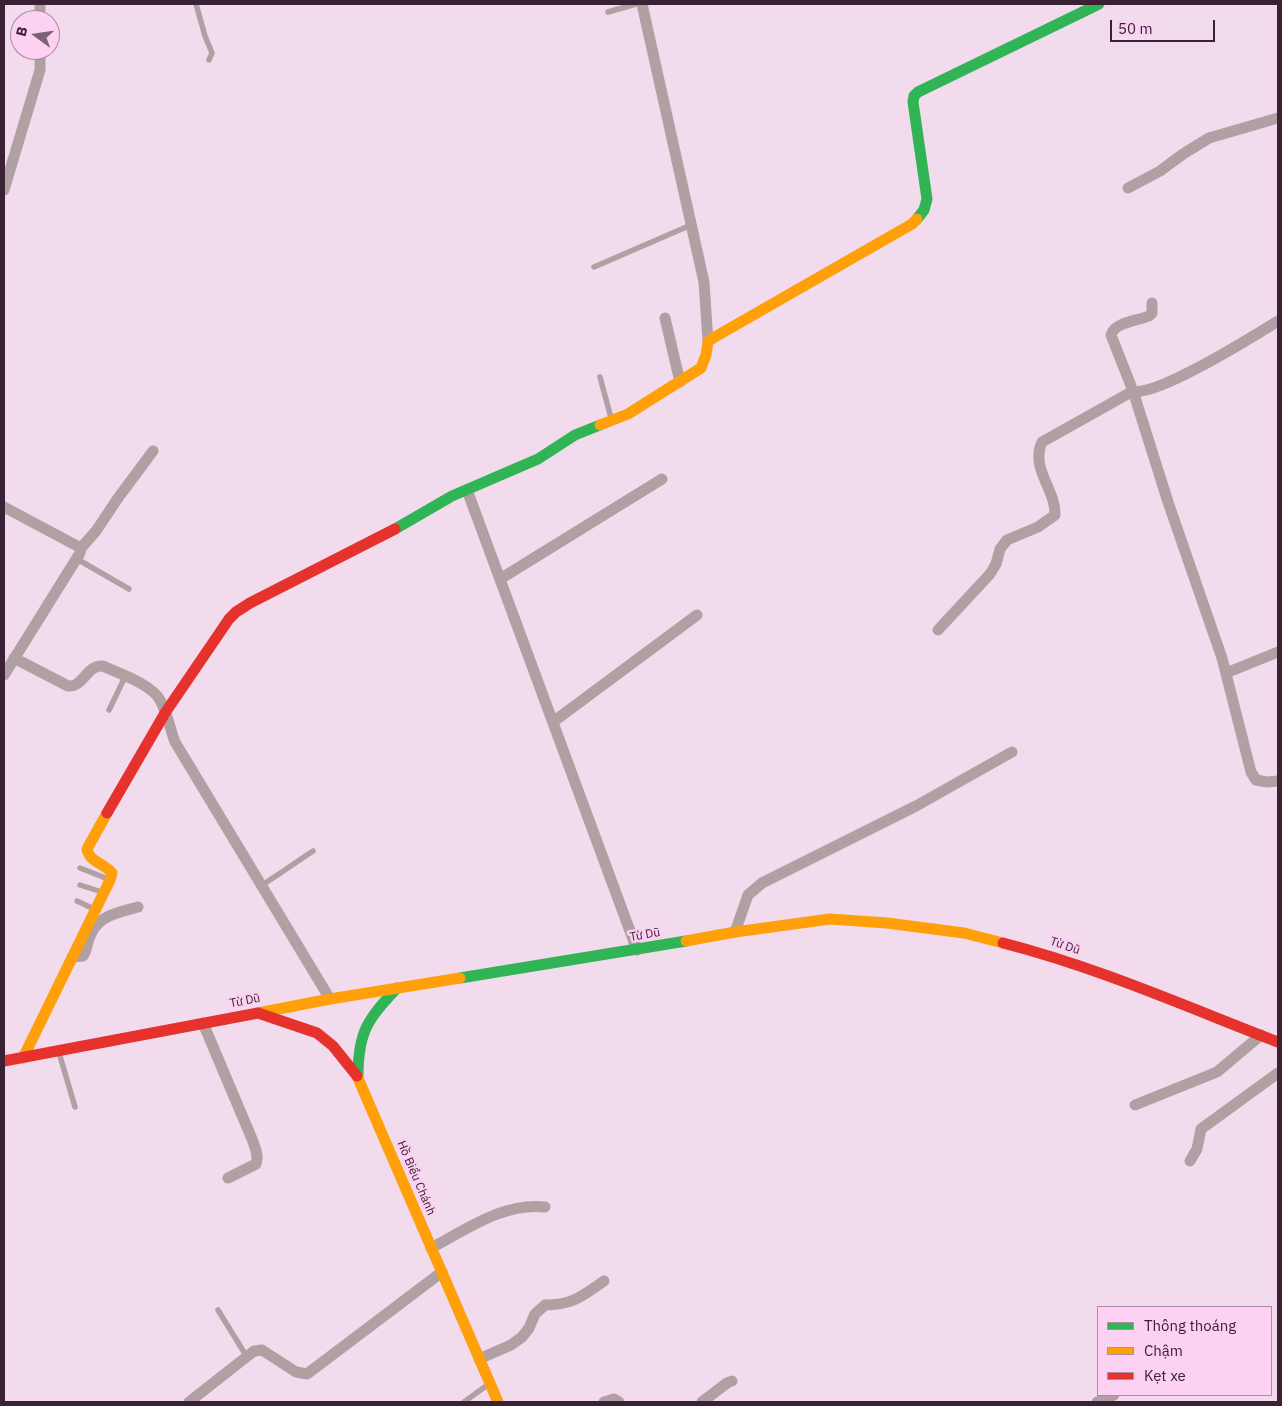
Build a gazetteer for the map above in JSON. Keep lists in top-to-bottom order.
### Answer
{
  "streets": {
    "main road": ["Từ Dũ", "Hồ Biểu Chánh"]
  },
  "crossings": [
    ["Từ Dũ", "Hồ Biểu Chánh"]
  ],
  "legend": ["Thông thoáng", "Chậm", "Kẹt xe"],
  "scale_bar": "50 m",
  "north": "left"
}
